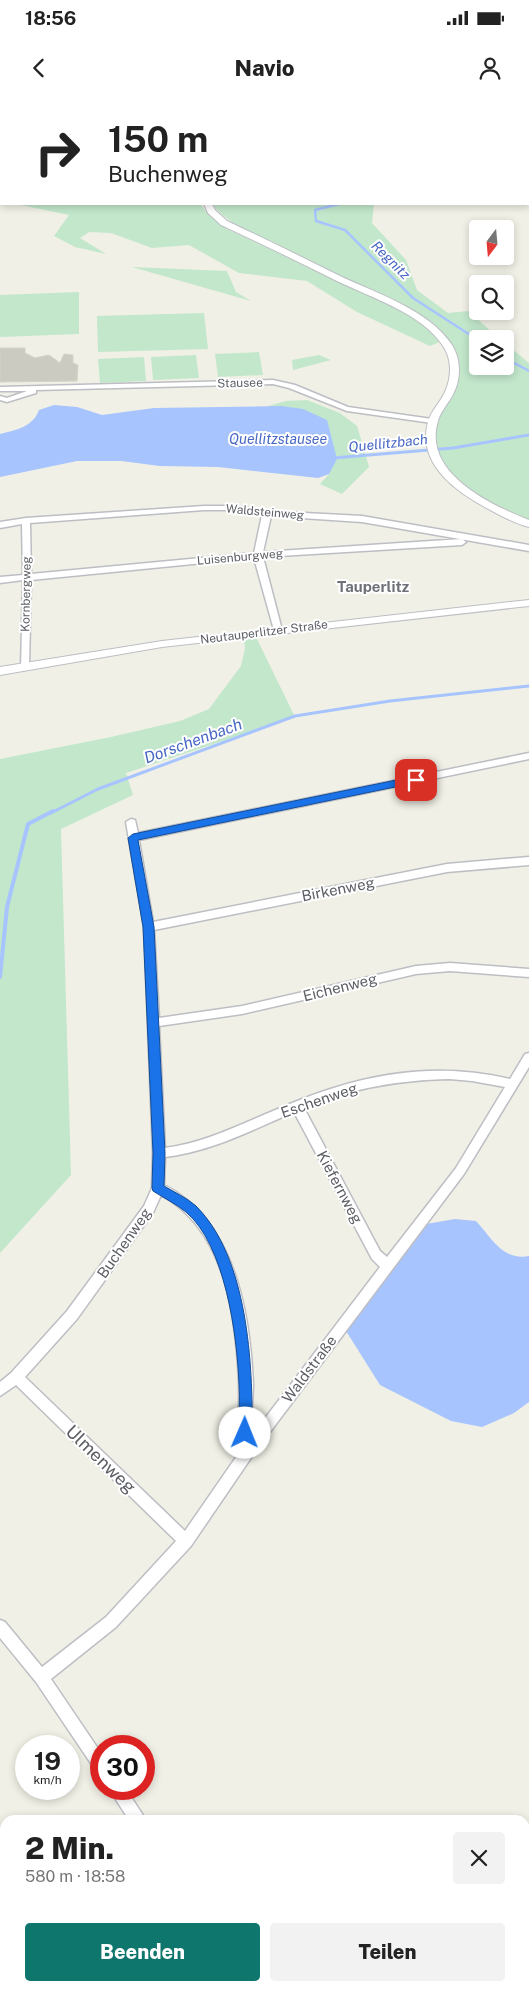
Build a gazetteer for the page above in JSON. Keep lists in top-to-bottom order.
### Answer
{
  "streets": {
    "street": [
      "Stausee",
      "Waldsteinweg",
      "Luisenburgweg",
      "Kornbergweg",
      "Neutauperlitzer Straße",
      "Birkenweg",
      "Eichenweg",
      "Eschenweg",
      "Kiefernweg",
      "Buchenweg",
      "Waldstraße",
      "Ulmenweg"
    ]
  },
  "crossings": [
    ["Waldsteinweg", "Luisenburgweg"],
    ["Waldsteinweg", "Kornbergweg"],
    ["Luisenburgweg", "Kornbergweg"],
    ["Kornbergweg", "Neutauperlitzer Straße"],
    ["Birkenweg", "Buchenweg"],
    ["Eichenweg", "Buchenweg"],
    ["Eschenweg", "Kiefernweg"],
    ["Eschenweg", "Buchenweg"],
    ["Eschenweg", "Waldstraße"],
    ["Kiefernweg", "Waldstraße"],
    ["Buchenweg", "Ulmenweg"],
    ["Waldstraße", "Ulmenweg"]
  ],
  "districts": ["Tauperlitz"],
  "water": [
    "Regnitz",
    "Quellitzstausee",
    "Quellitzbach",
    "Dorschenbach"
  ],
  "north": "bottom",
  "page": {
    "status": "18:56",
    "header": "Navio",
    "turn": ["150 m", "Buchenweg"],
    "speed": "19 km/h",
    "limit": "30",
    "heading": ["2 Min.", "580 m · 18:58"],
    "buttons": ["Beenden", "Teilen"]
  }
}
